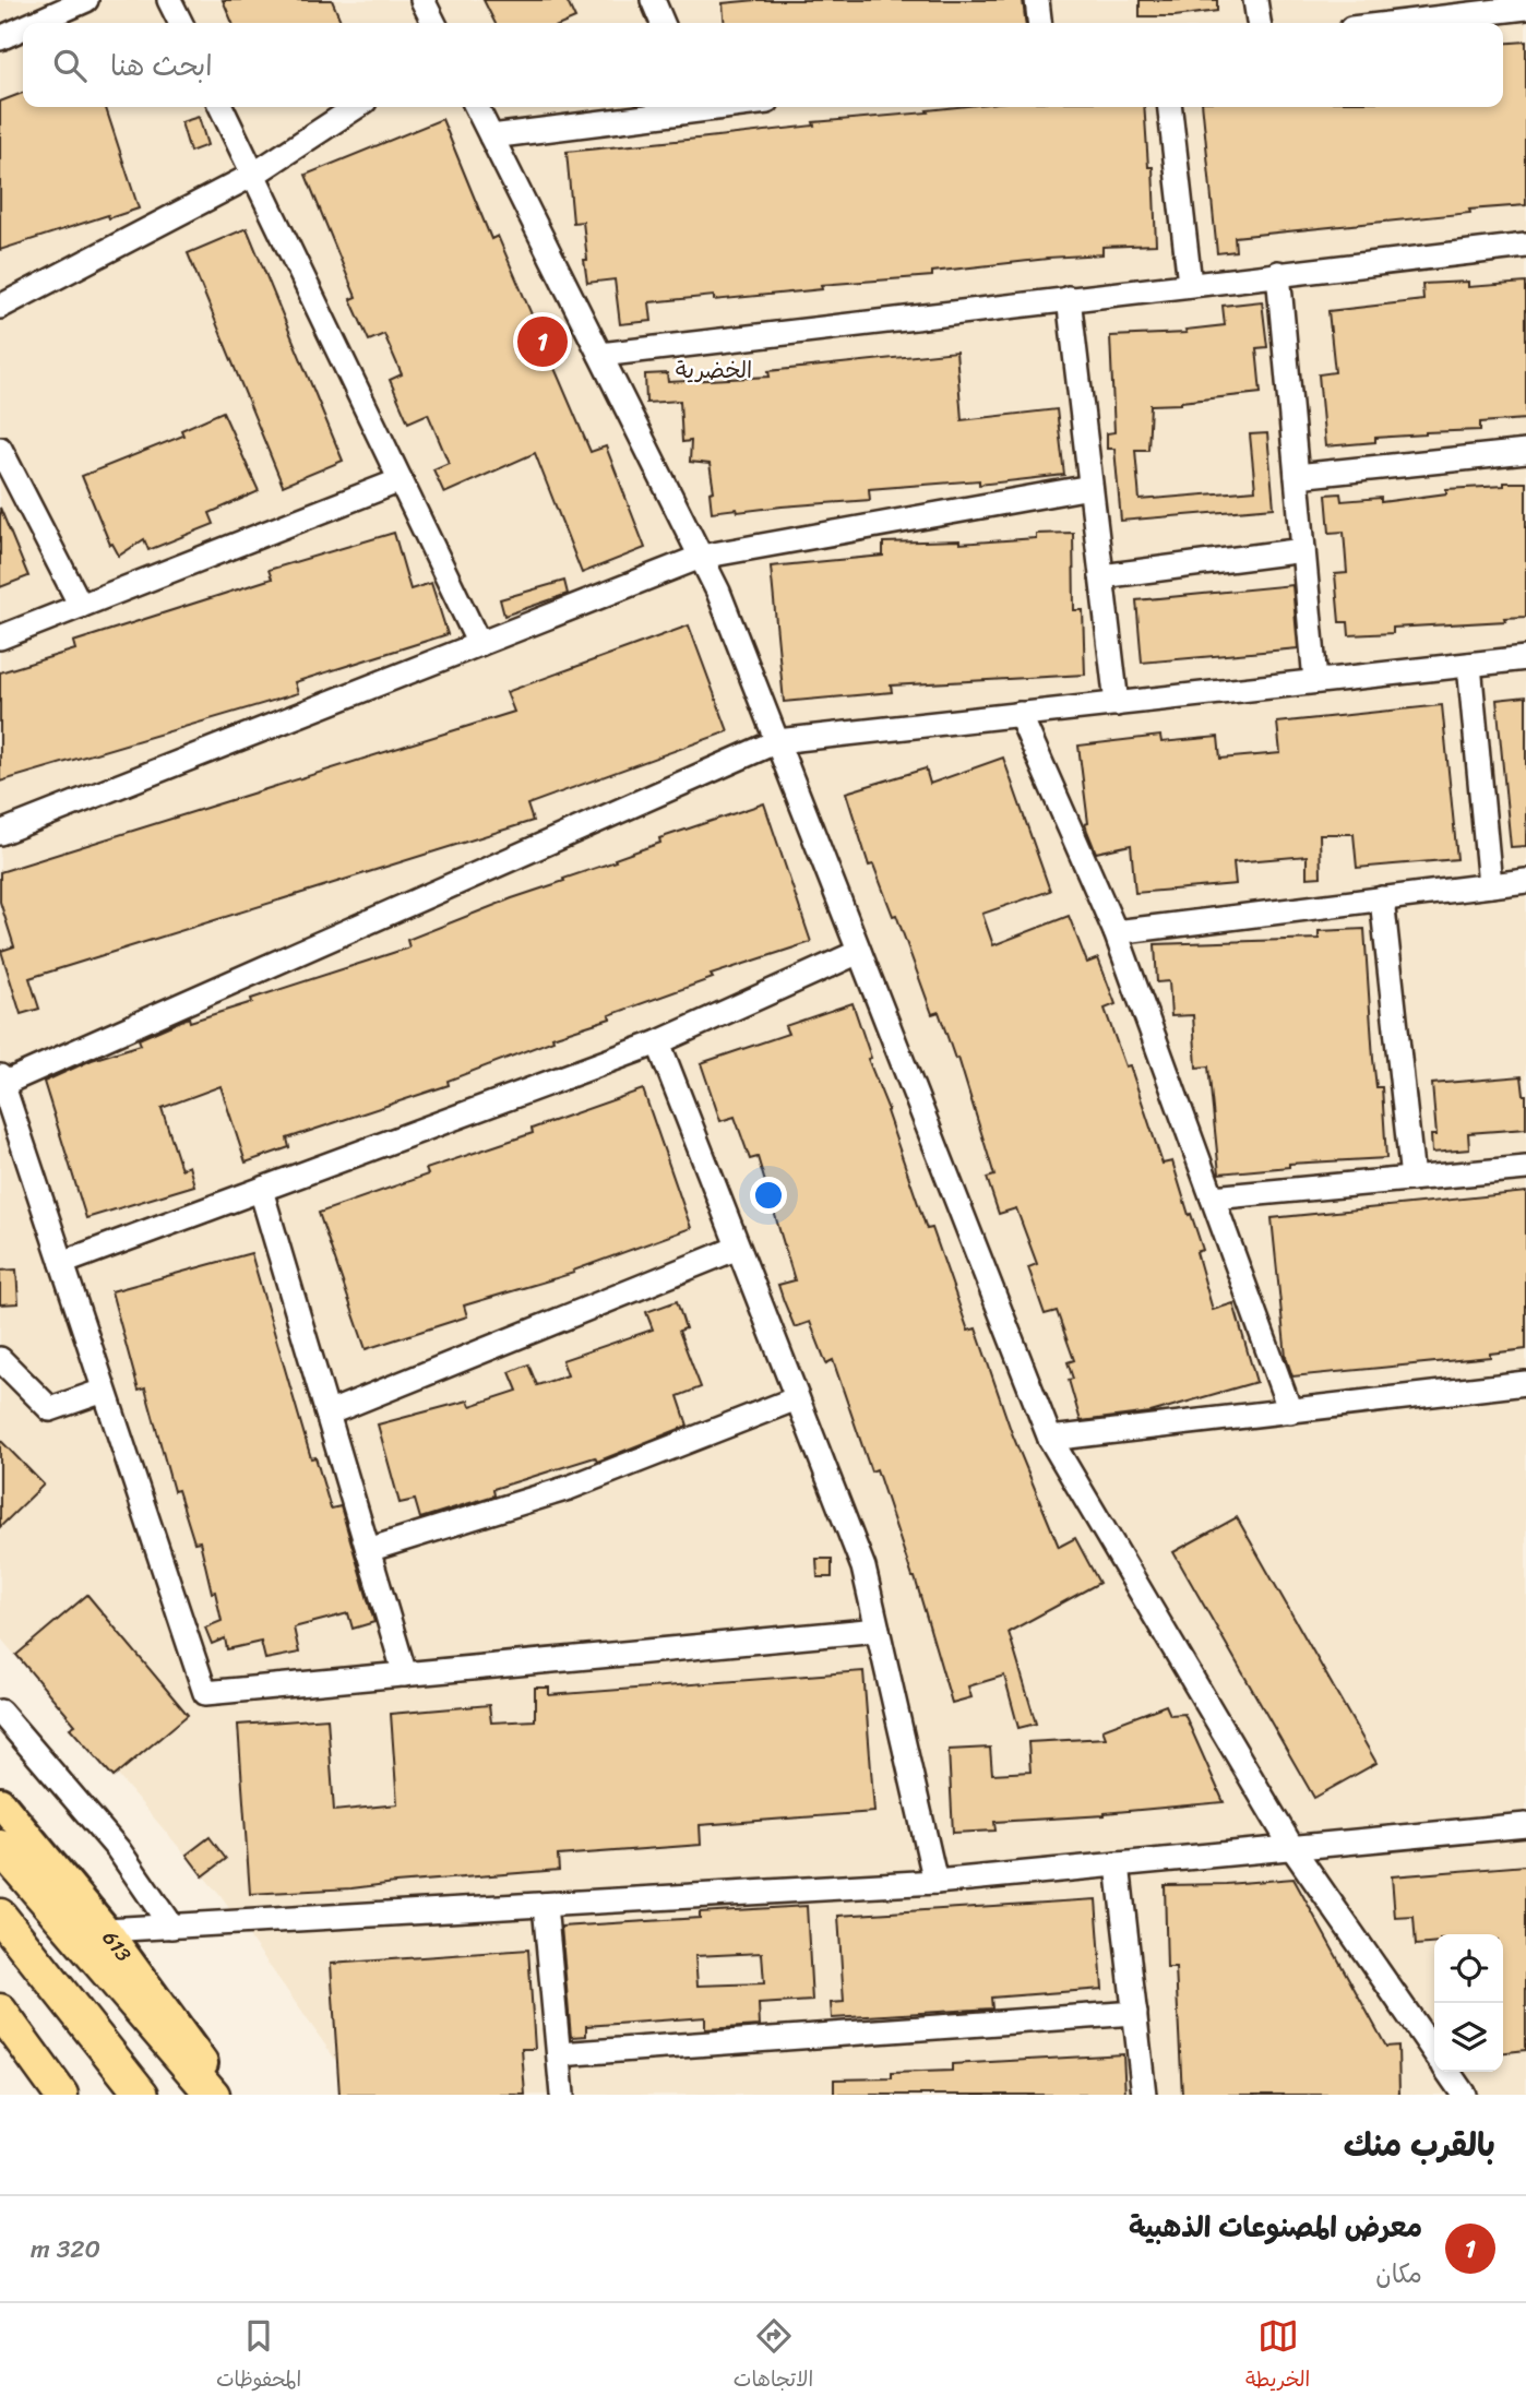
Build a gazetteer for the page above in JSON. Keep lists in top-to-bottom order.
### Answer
{
  "streets": {
    "main road": ["613"]
  },
  "districts": ["الخضرية"],
  "page": {
    "search": "ابحث هنا",
    "pins": "1",
    "heading": "بالقرب منك",
    "list": [
      {
        "mark": "1",
        "name": "معرض المصنوعات الذهبية",
        "note": "مكان",
        "value": "320 m"
      }
    ],
    "nav": ["الخريطة", "الاتجاهات", "المحفوظات"]
  }
}
